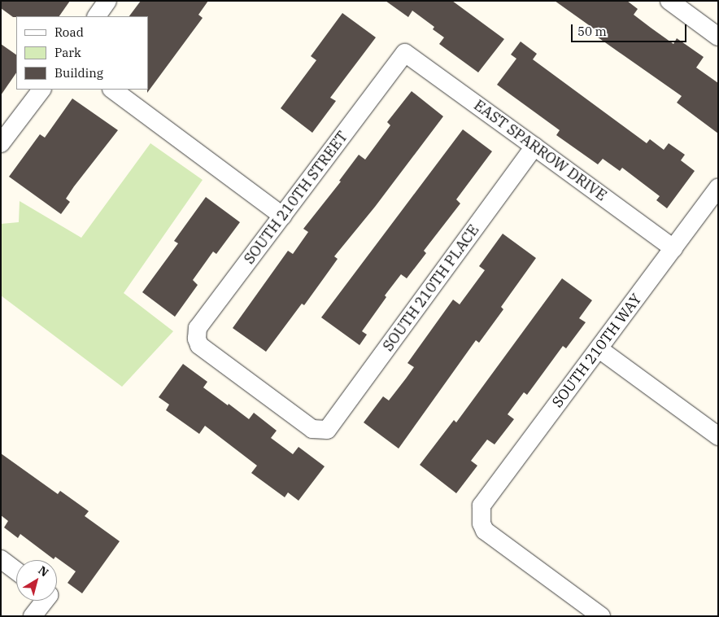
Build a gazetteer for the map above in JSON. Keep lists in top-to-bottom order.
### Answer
{
  "streets": {
    "street": [
      "EAST SPARROW DRIVE",
      "SOUTH 210TH STREET",
      "SOUTH 210TH PLACE",
      "SOUTH 210TH WAY"
    ]
  },
  "crossings": [
    ["EAST SPARROW DRIVE", "SOUTH 210TH STREET"],
    ["EAST SPARROW DRIVE", "SOUTH 210TH PLACE"],
    ["EAST SPARROW DRIVE", "SOUTH 210TH WAY"],
    ["SOUTH 210TH STREET", "SOUTH 210TH PLACE"]
  ],
  "legend": ["Road", "Park", "Building"],
  "scale_bar": "50 m",
  "north": "top right"
}
